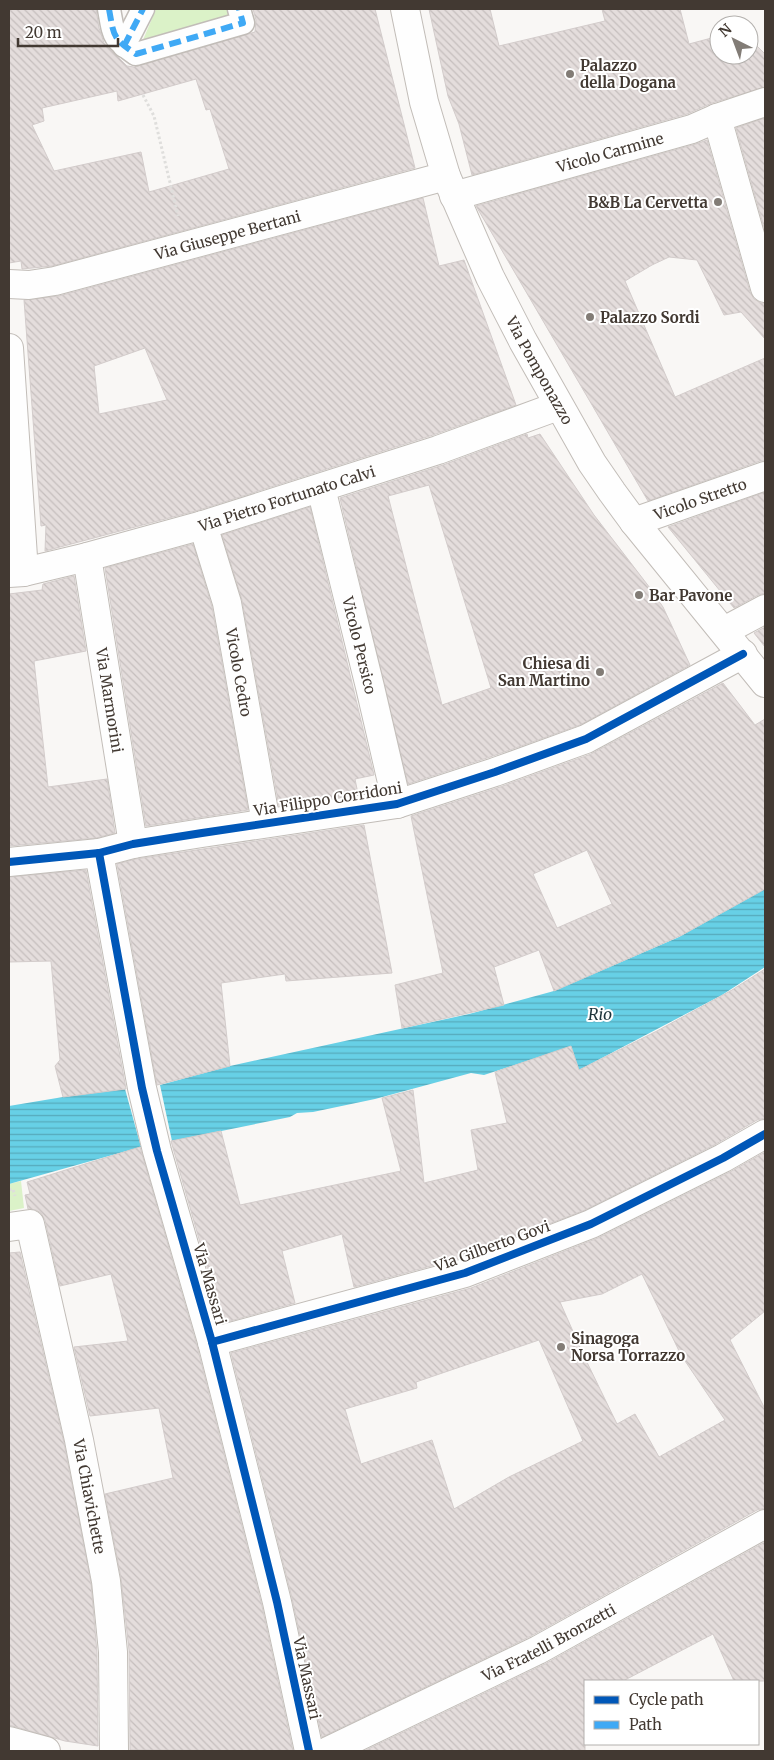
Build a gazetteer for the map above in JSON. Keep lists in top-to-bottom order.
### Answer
{
  "streets": {
    "street": [
      "Vicolo Carmine",
      "Via Giuseppe Bertani",
      "Via Pomponazzo",
      "Via Pietro Fortunato Calvi",
      "Vicolo Stretto",
      "Vicolo Persico",
      "Vicolo Cedro",
      "Via Marmorini",
      "Via Filippo Corridoni",
      "Via Gilberto Govi",
      "Via Massari",
      "Via Chiavichette",
      "Via Fratelli Bronzetti"
    ]
  },
  "crossings": [
    ["Vicolo Carmine", "Via Giuseppe Bertani"],
    ["Vicolo Carmine", "Via Pomponazzo"],
    ["Via Giuseppe Bertani", "Via Pomponazzo"],
    ["Via Pomponazzo", "Via Pietro Fortunato Calvi"],
    ["Via Pomponazzo", "Vicolo Stretto"],
    ["Via Pomponazzo", "Via Filippo Corridoni"],
    ["Via Pietro Fortunato Calvi", "Vicolo Persico"],
    ["Via Pietro Fortunato Calvi", "Vicolo Cedro"],
    ["Via Pietro Fortunato Calvi", "Via Marmorini"],
    ["Vicolo Persico", "Via Filippo Corridoni"],
    ["Vicolo Cedro", "Via Filippo Corridoni"],
    ["Via Marmorini", "Via Filippo Corridoni"],
    ["Via Filippo Corridoni", "Via Massari"],
    ["Via Gilberto Govi", "Via Massari"]
  ],
  "water": ["Rio"],
  "places": [
    "Palazzo della Dogana",
    "B&B La Cervetta",
    "Palazzo Sordi",
    "Bar Pavone",
    "Chiesa di San Martino",
    "Sinagoga Norsa Torrazzo"
  ],
  "legend": ["Cycle path", "Path"],
  "scale_bar": "20 m",
  "north": "top left"
}
